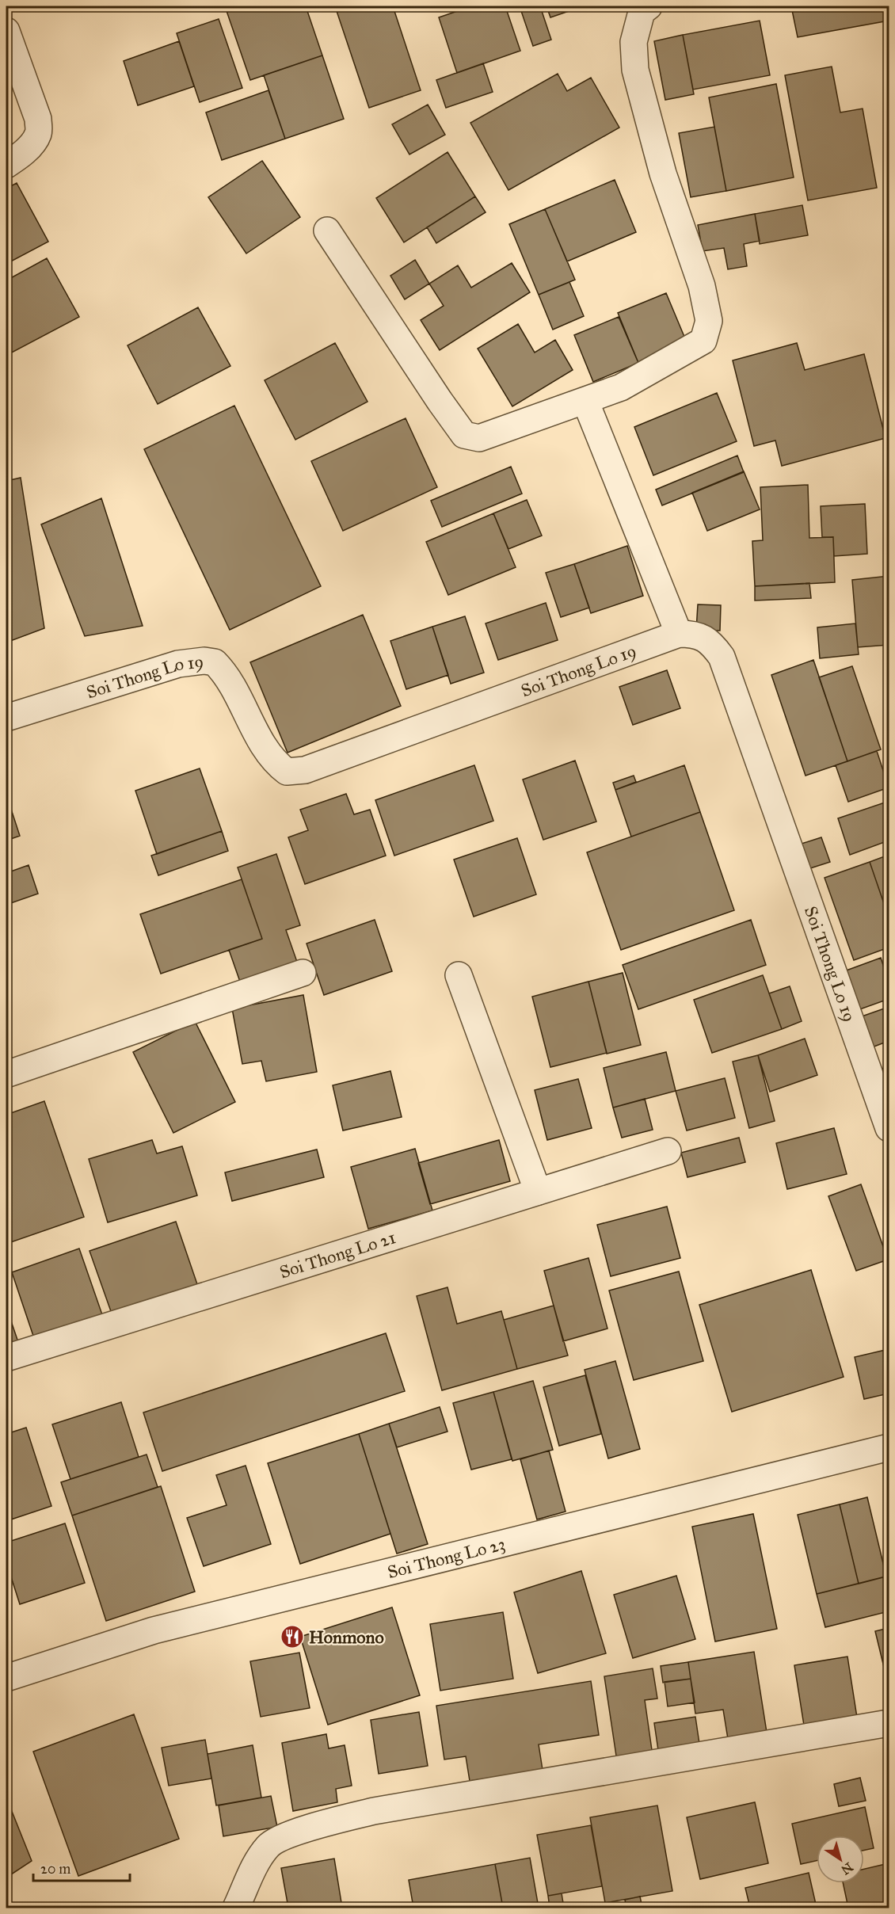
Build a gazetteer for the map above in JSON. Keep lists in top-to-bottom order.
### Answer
{
  "streets": {
    "street": ["Soi Thong Lo 19", "Soi Thong Lo 21", "Soi Thong Lo 23"]
  },
  "places": {
    "restaurant": ["Honmono"]
  },
  "scale_bar": "20 m",
  "north": "bottom right"
}
